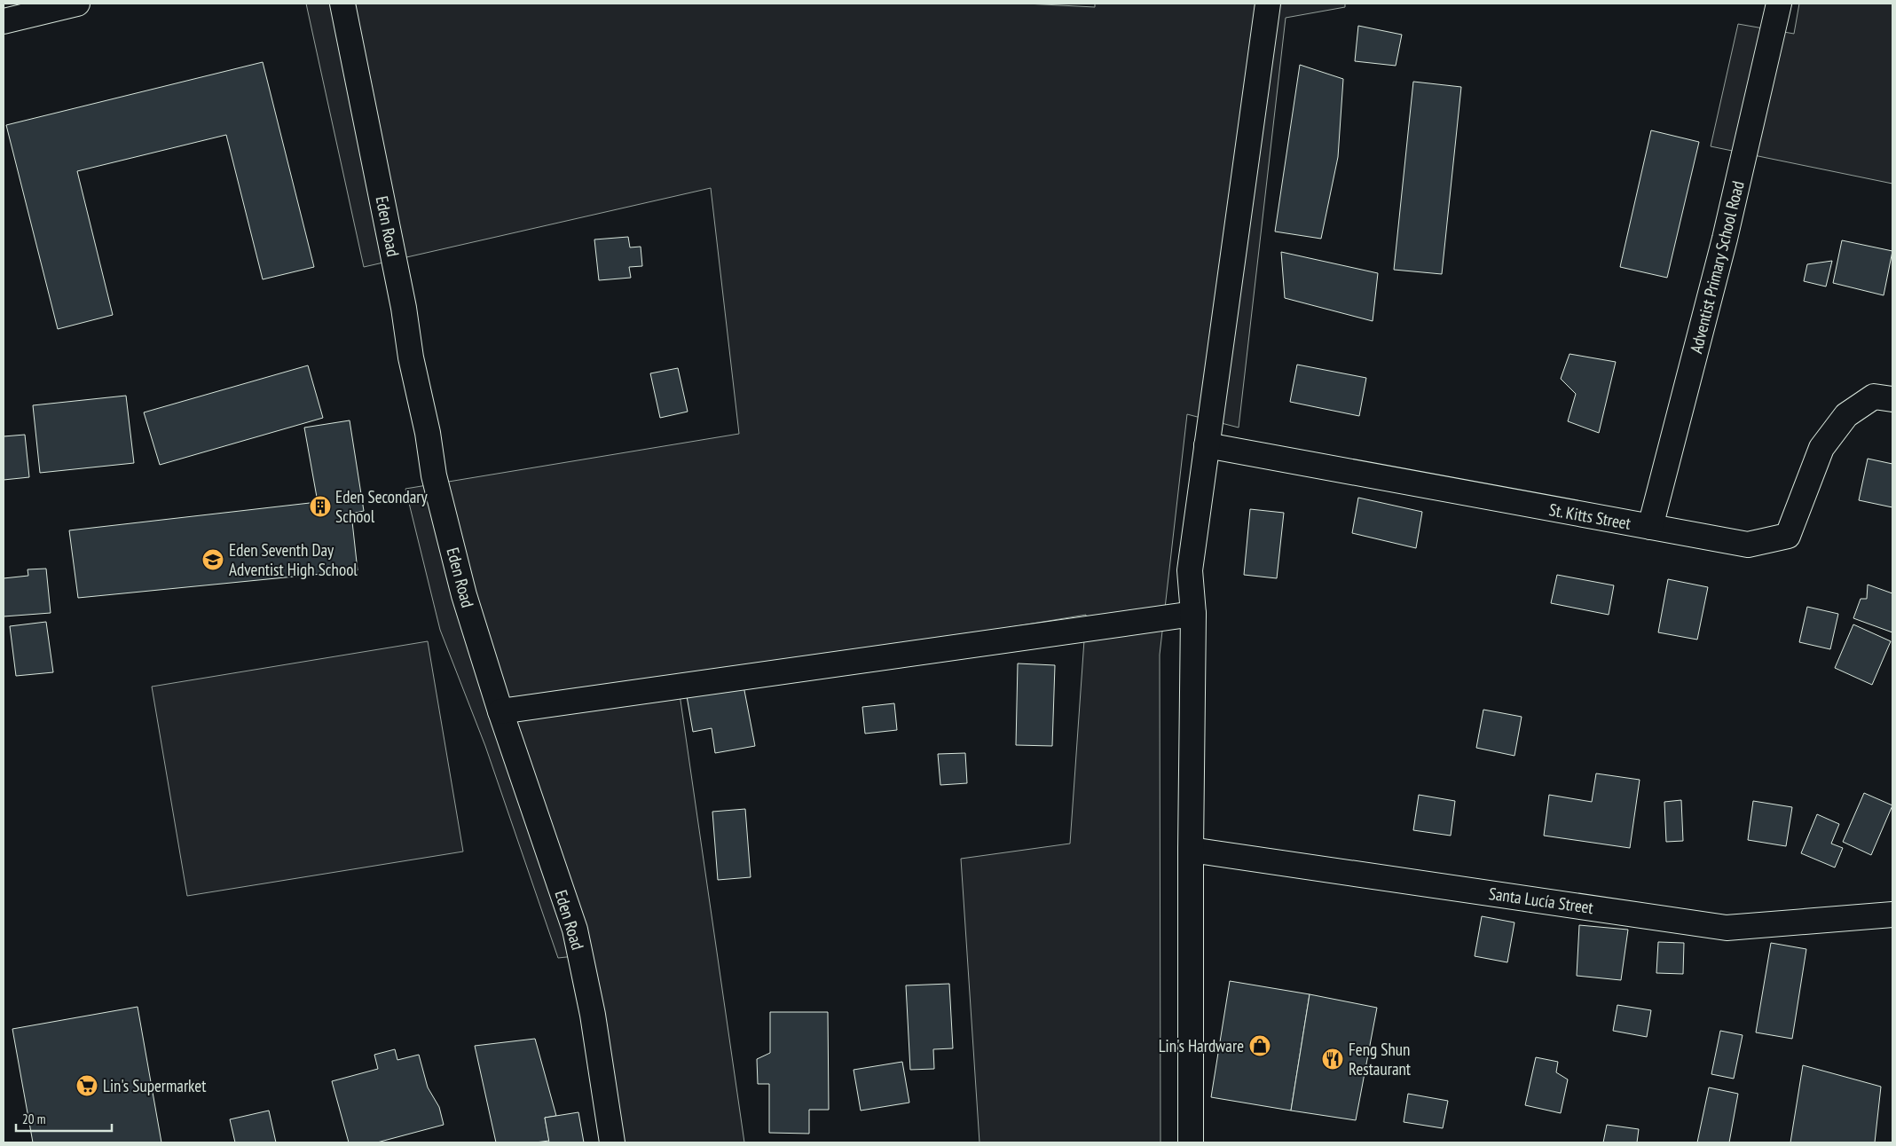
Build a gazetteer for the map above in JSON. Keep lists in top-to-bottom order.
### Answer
{
  "streets": {
    "street": [
      "Eden Road",
      "Adventist Primary School Road",
      "St. Kitts Street",
      "Santa Lucía Street"
    ]
  },
  "crossings": [
    ["Adventist Primary School Road", "St. Kitts Street"]
  ],
  "places": {
    "building": ["Eden Secondary School"],
    "school or university": ["Eden Seventh Day Adventist High School"],
    "shop": ["Lin's Hardware"],
    "restaurant": ["Feng Shun Restaurant"],
    "supermarket": ["Lin's Supermarket"]
  },
  "scale_bar": "20 m"
}
